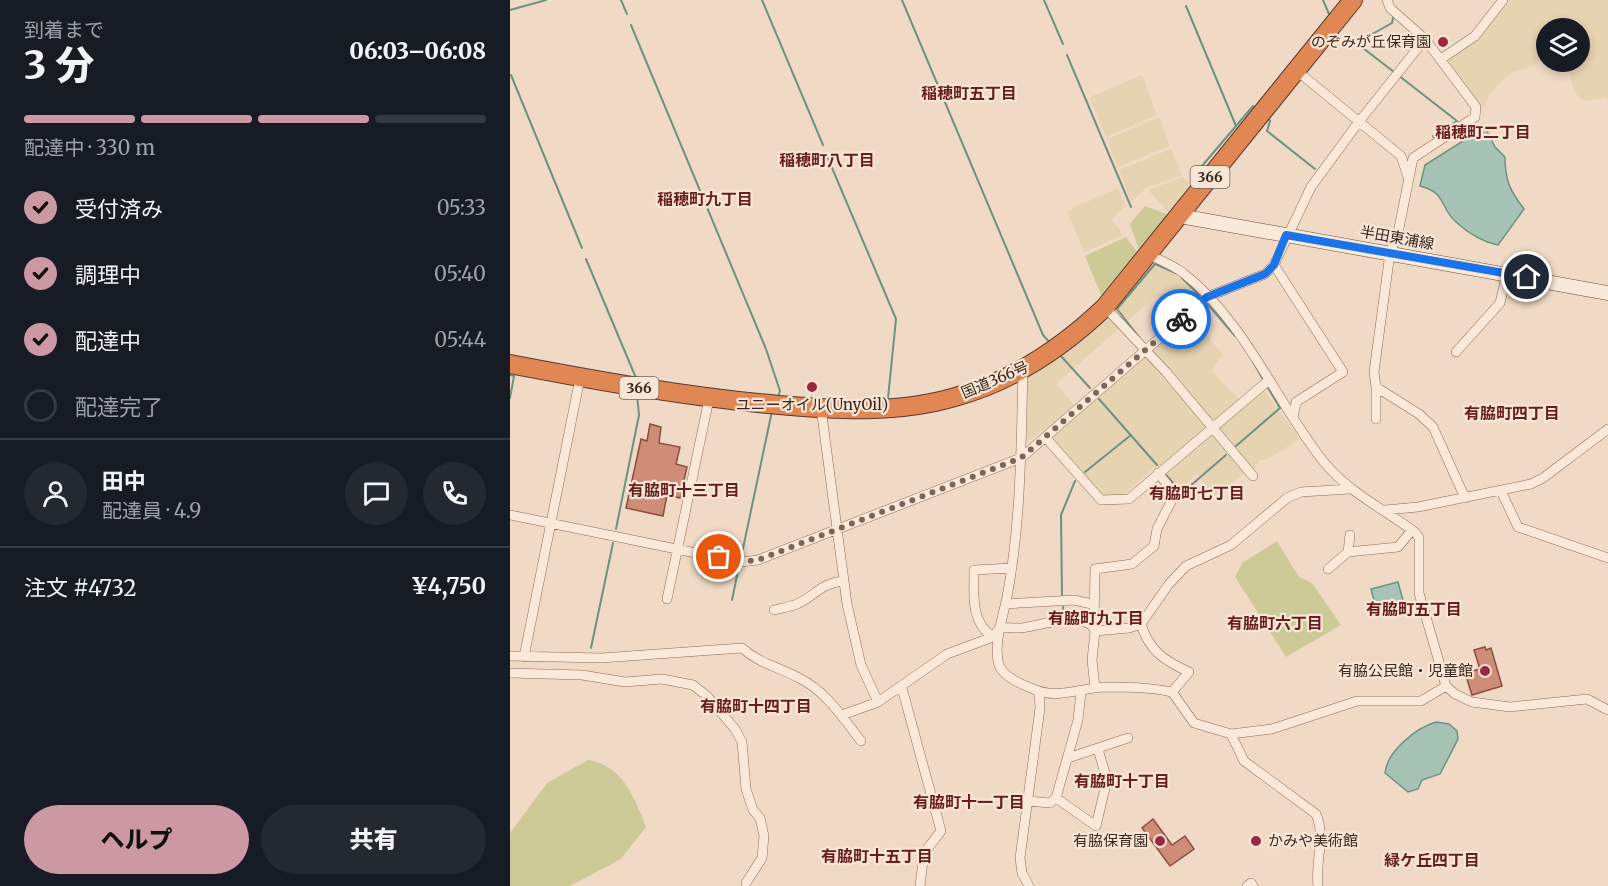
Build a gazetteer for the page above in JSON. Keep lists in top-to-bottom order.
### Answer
{
  "streets": {
    "highway": ["366", "国道366号"],
    "main road": ["半田東浦線"]
  },
  "crossings": [
    ["半田東浦線", "国道366号"]
  ],
  "districts": [
    "稲穂町五丁目",
    "稲穂町二丁目",
    "稲穂町八丁目",
    "稲穂町九丁目",
    "有脇町四丁目",
    "有脇町十三丁目",
    "有脇町七丁目",
    "有脇町五丁目",
    "有脇町九丁目",
    "有脇町六丁目",
    "有脇町十四丁目",
    "有脇町十丁目",
    "有脇町十一丁目",
    "有脇町十五丁目",
    "緑ケ丘四丁目"
  ],
  "places": [
    "のぞみが丘保育園",
    "ユニーオイル(UnyOil)",
    "有脇公民館・児童館",
    "有脇保育園",
    "かみや美術館"
  ],
  "page": {
    "heading": ["3 分", "到着まで", "06:03–06:08"],
    "panel": [
      "田中",
      "配達員 · 4.9",
      "注文 #4732",
      "¥4,750"
    ],
    "bar": "配達中 · 330 m",
    "list": [
      ["受付済み", "05:33"],
      ["調理中", "05:40"],
      ["配達中", "05:44"],
      "配達完了"
    ],
    "buttons": ["ヘルプ", "共有"]
  }
}
